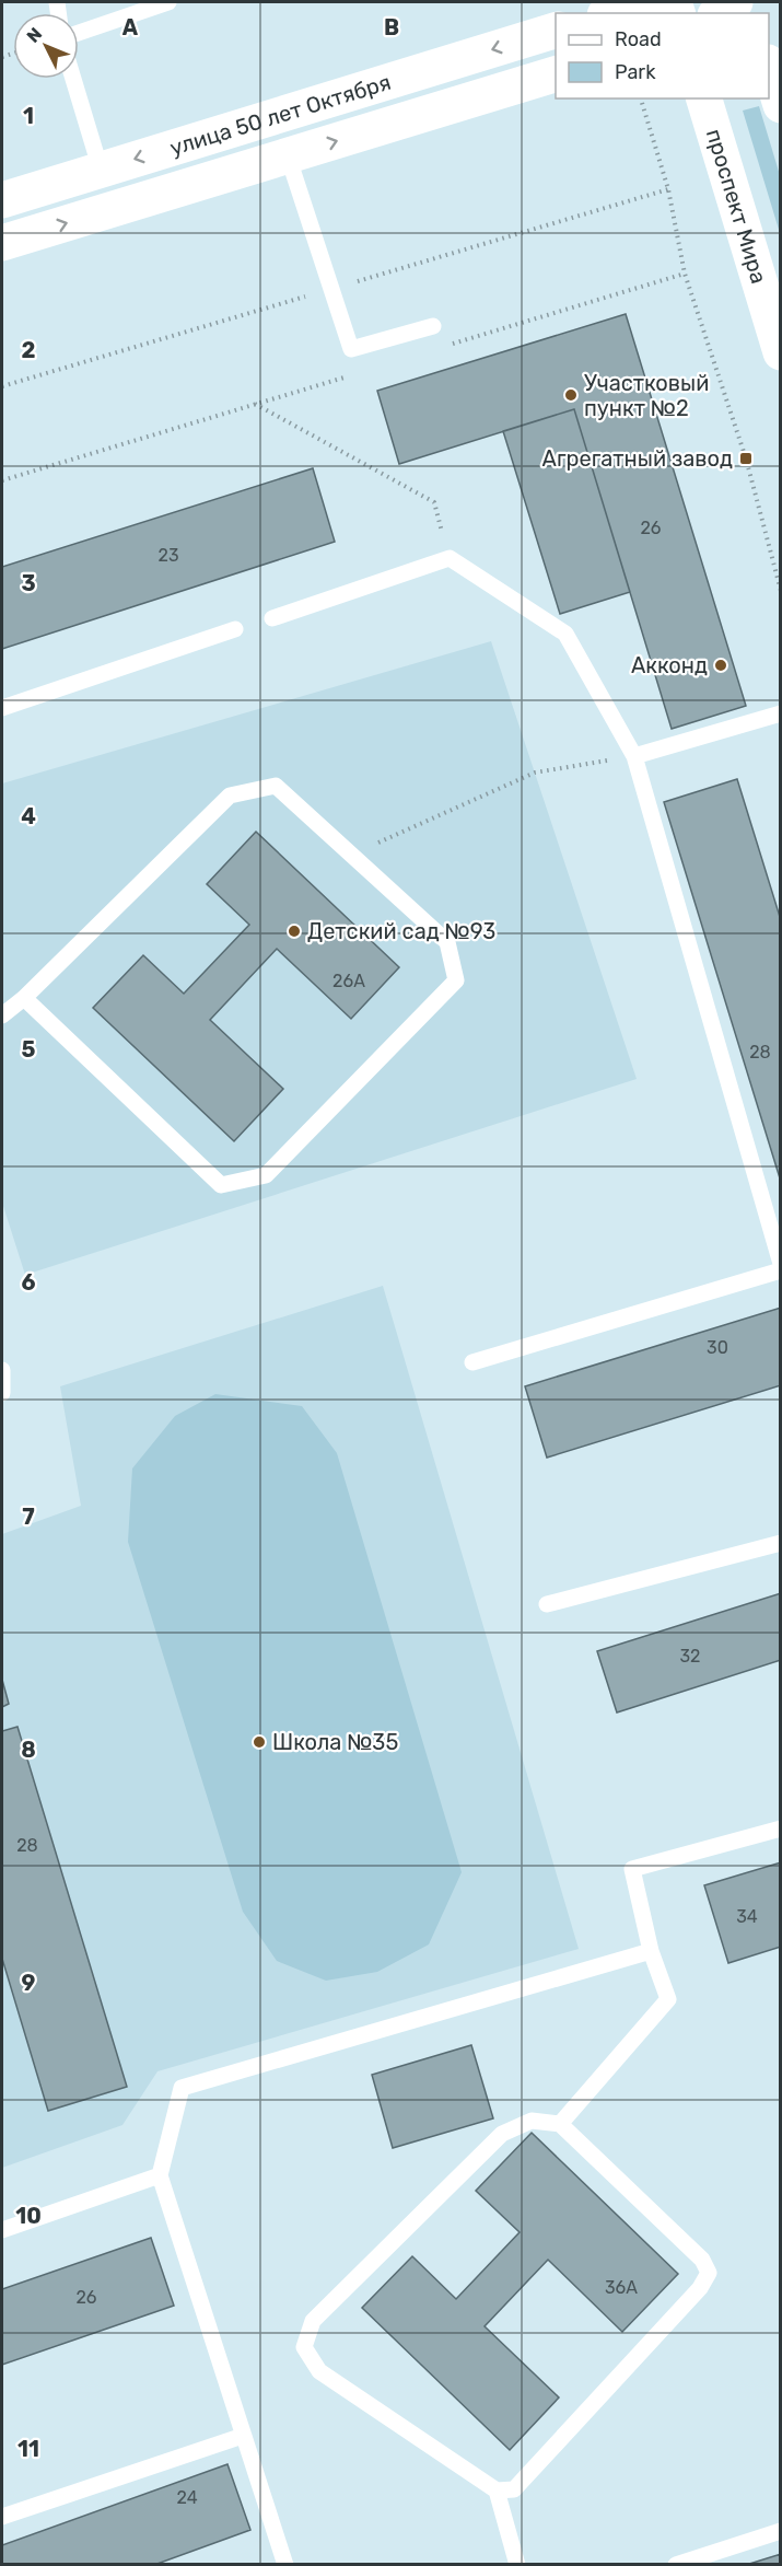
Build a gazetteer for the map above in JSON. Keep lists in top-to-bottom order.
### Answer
{
  "streets": {
    "street": ["улица 50 лет Октября", "проспект Мира"]
  },
  "places": {
    "other": [
      "Участковый пункт №2",
      "Акконд",
      "Детский сад №93",
      "Школа №35"
    ],
    "transit": ["Агрегатный завод"]
  },
  "house_numbers": [
    "26",
    "23",
    "26А",
    "28",
    "30",
    "32",
    "28",
    "34",
    "36А",
    "26",
    "24"
  ],
  "legend": ["Road", "Park"],
  "north": "top left",
  "grid": {
    "columns": ["A", "B"],
    "rows": [
      "1",
      "2",
      "3",
      "4",
      "5",
      "6",
      "7",
      "8",
      "9",
      "10",
      "11"
    ]
  }
}
